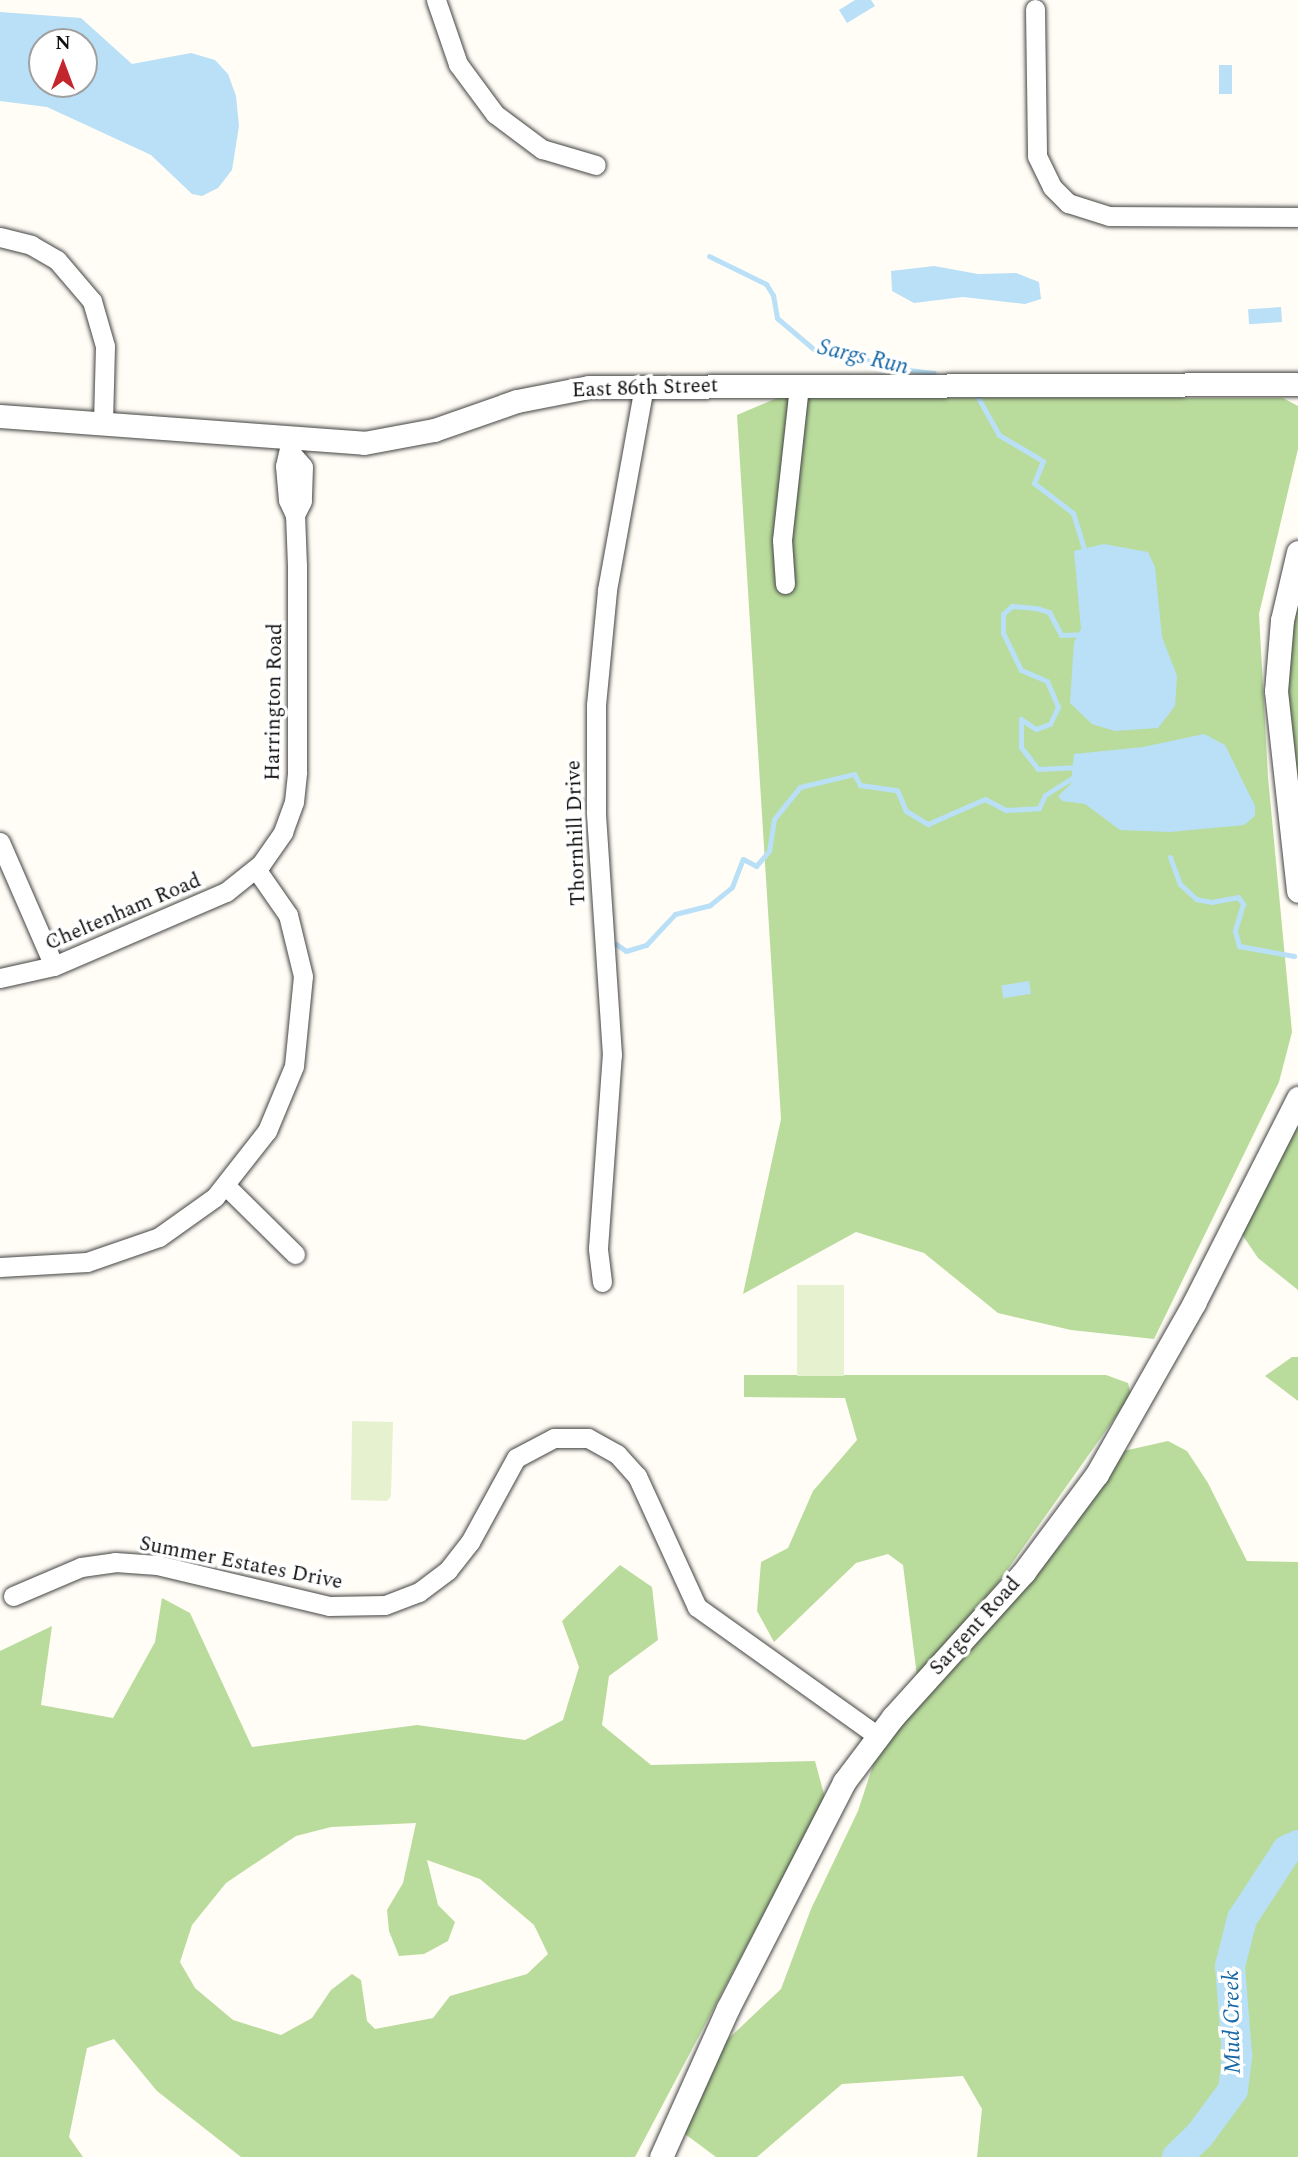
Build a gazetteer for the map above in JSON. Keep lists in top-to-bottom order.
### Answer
{
  "streets": {
    "street": [
      "East 86th Street",
      "Harrington Road",
      "Thornhill Drive",
      "Cheltenham Road",
      "Summer Estates Drive",
      "Sargent Road"
    ]
  },
  "crossings": [
    ["East 86th Street", "Harrington Road"],
    ["East 86th Street", "Thornhill Drive"],
    ["Harrington Road", "Cheltenham Road"],
    ["Summer Estates Drive", "Sargent Road"]
  ],
  "water": ["Sargs Run", "Mud Creek"],
  "north": "top"
}
